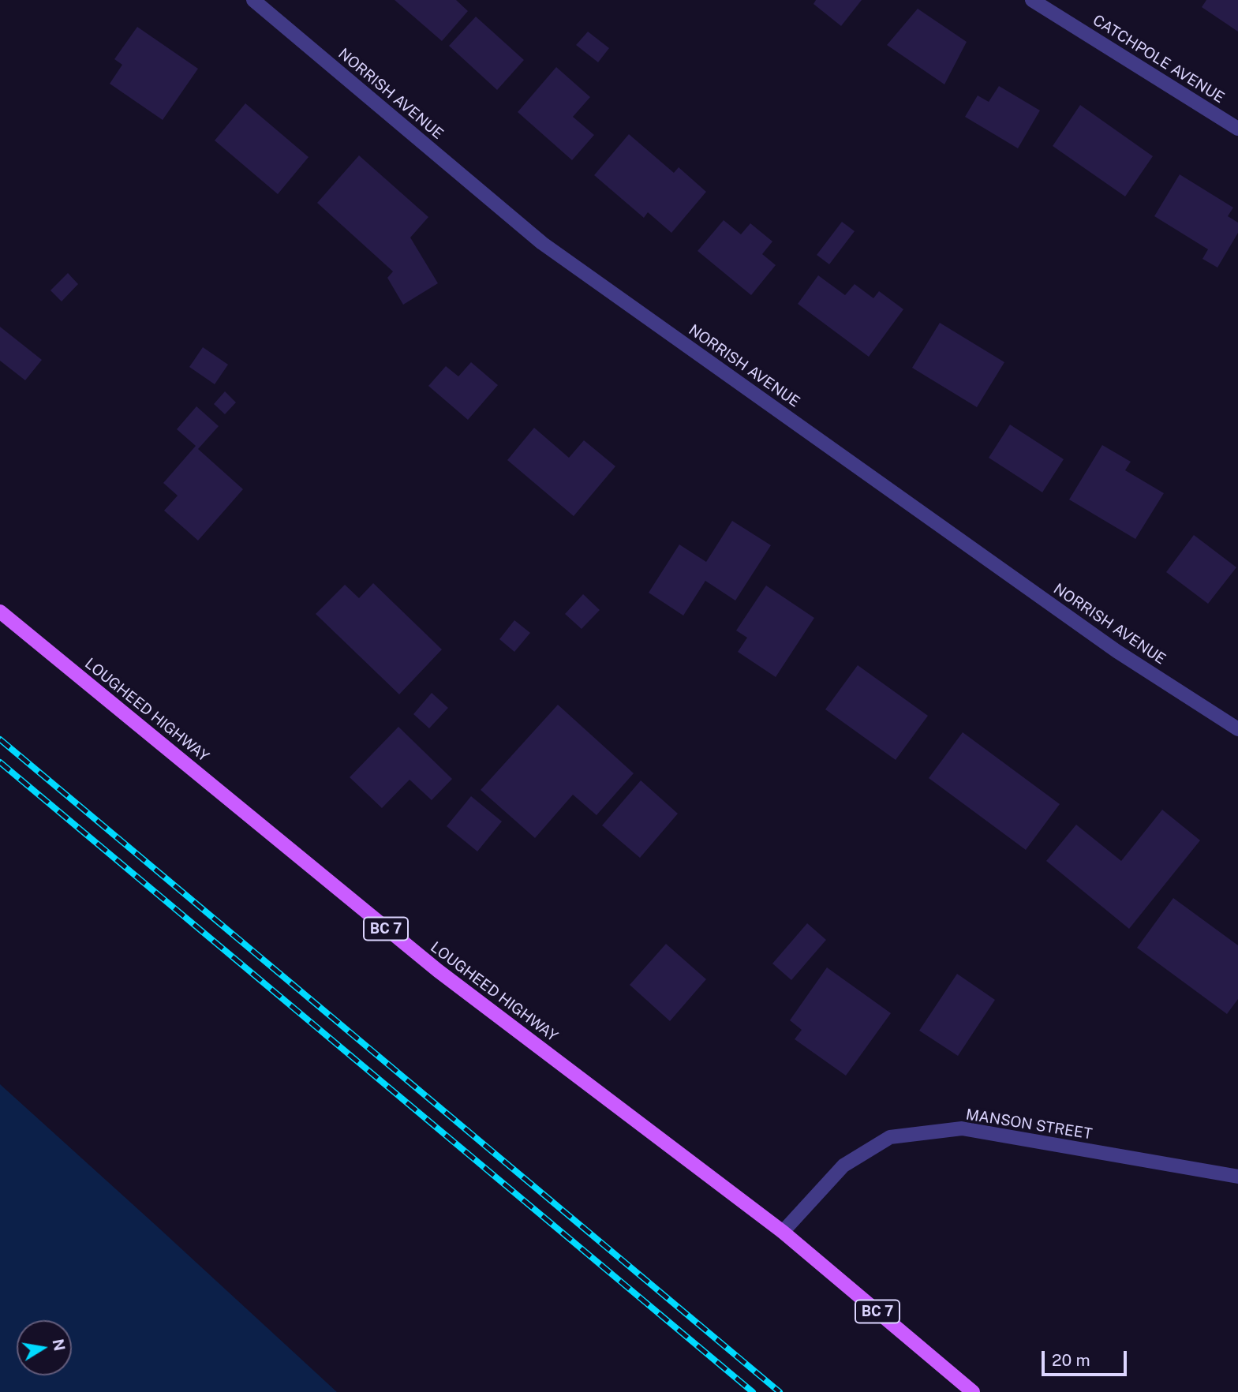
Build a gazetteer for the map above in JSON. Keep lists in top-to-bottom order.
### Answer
{
  "streets": {
    "main road": ["LOUGHEED HIGHWAY", "BC 7"],
    "street": ["CATCHPOLE AVENUE", "NORRISH AVENUE", "MANSON STREET"]
  },
  "crossings": [
    ["LOUGHEED HIGHWAY", "MANSON STREET"]
  ],
  "scale_bar": "20 m",
  "north": "right"
}
